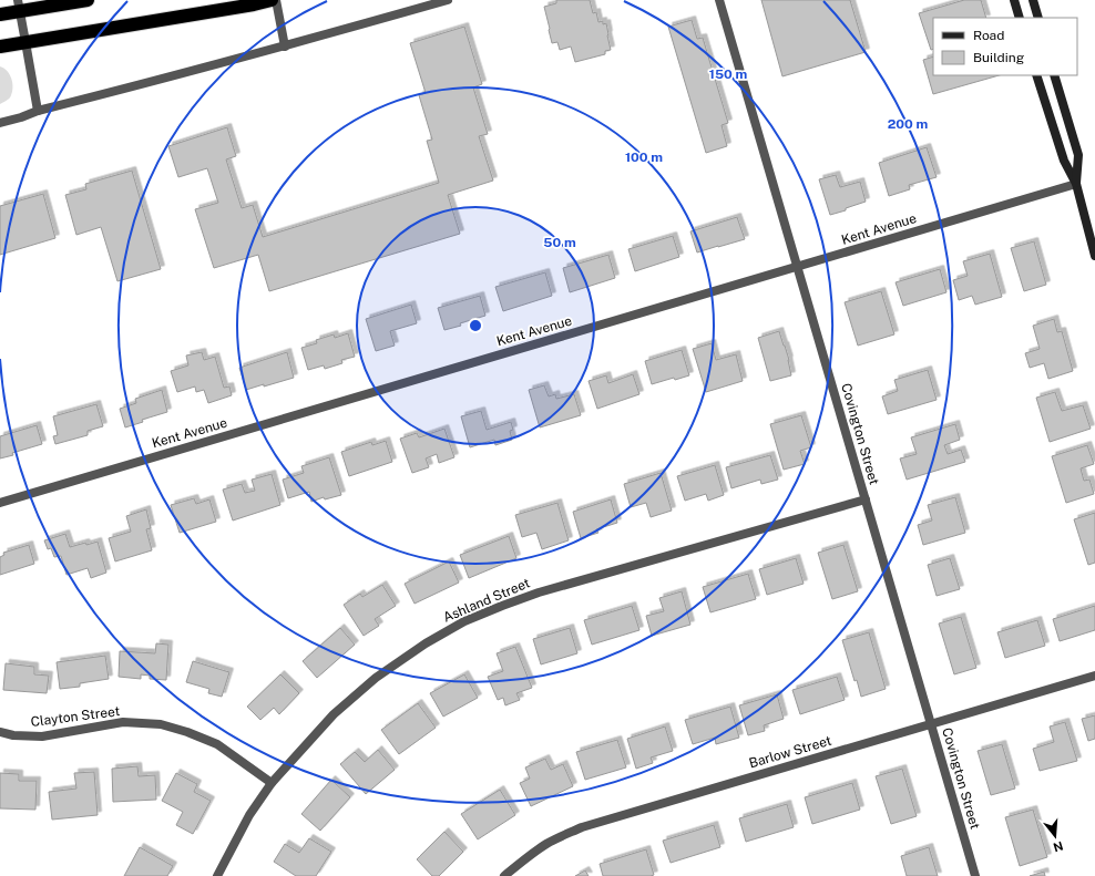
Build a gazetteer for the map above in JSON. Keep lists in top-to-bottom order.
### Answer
{
  "streets": {
    "street": [
      "Kent Avenue",
      "Covington Street",
      "Ashland Street",
      "Clayton Street",
      "Barlow Street"
    ]
  },
  "crossings": [
    ["Kent Avenue", "Covington Street"],
    ["Covington Street", "Ashland Street"],
    ["Covington Street", "Barlow Street"],
    ["Ashland Street", "Clayton Street"]
  ],
  "legend": ["Road", "Building"],
  "north": "bottom",
  "rings": [
    "150 m",
    "200 m",
    "100 m",
    "50 m"
  ]
}
